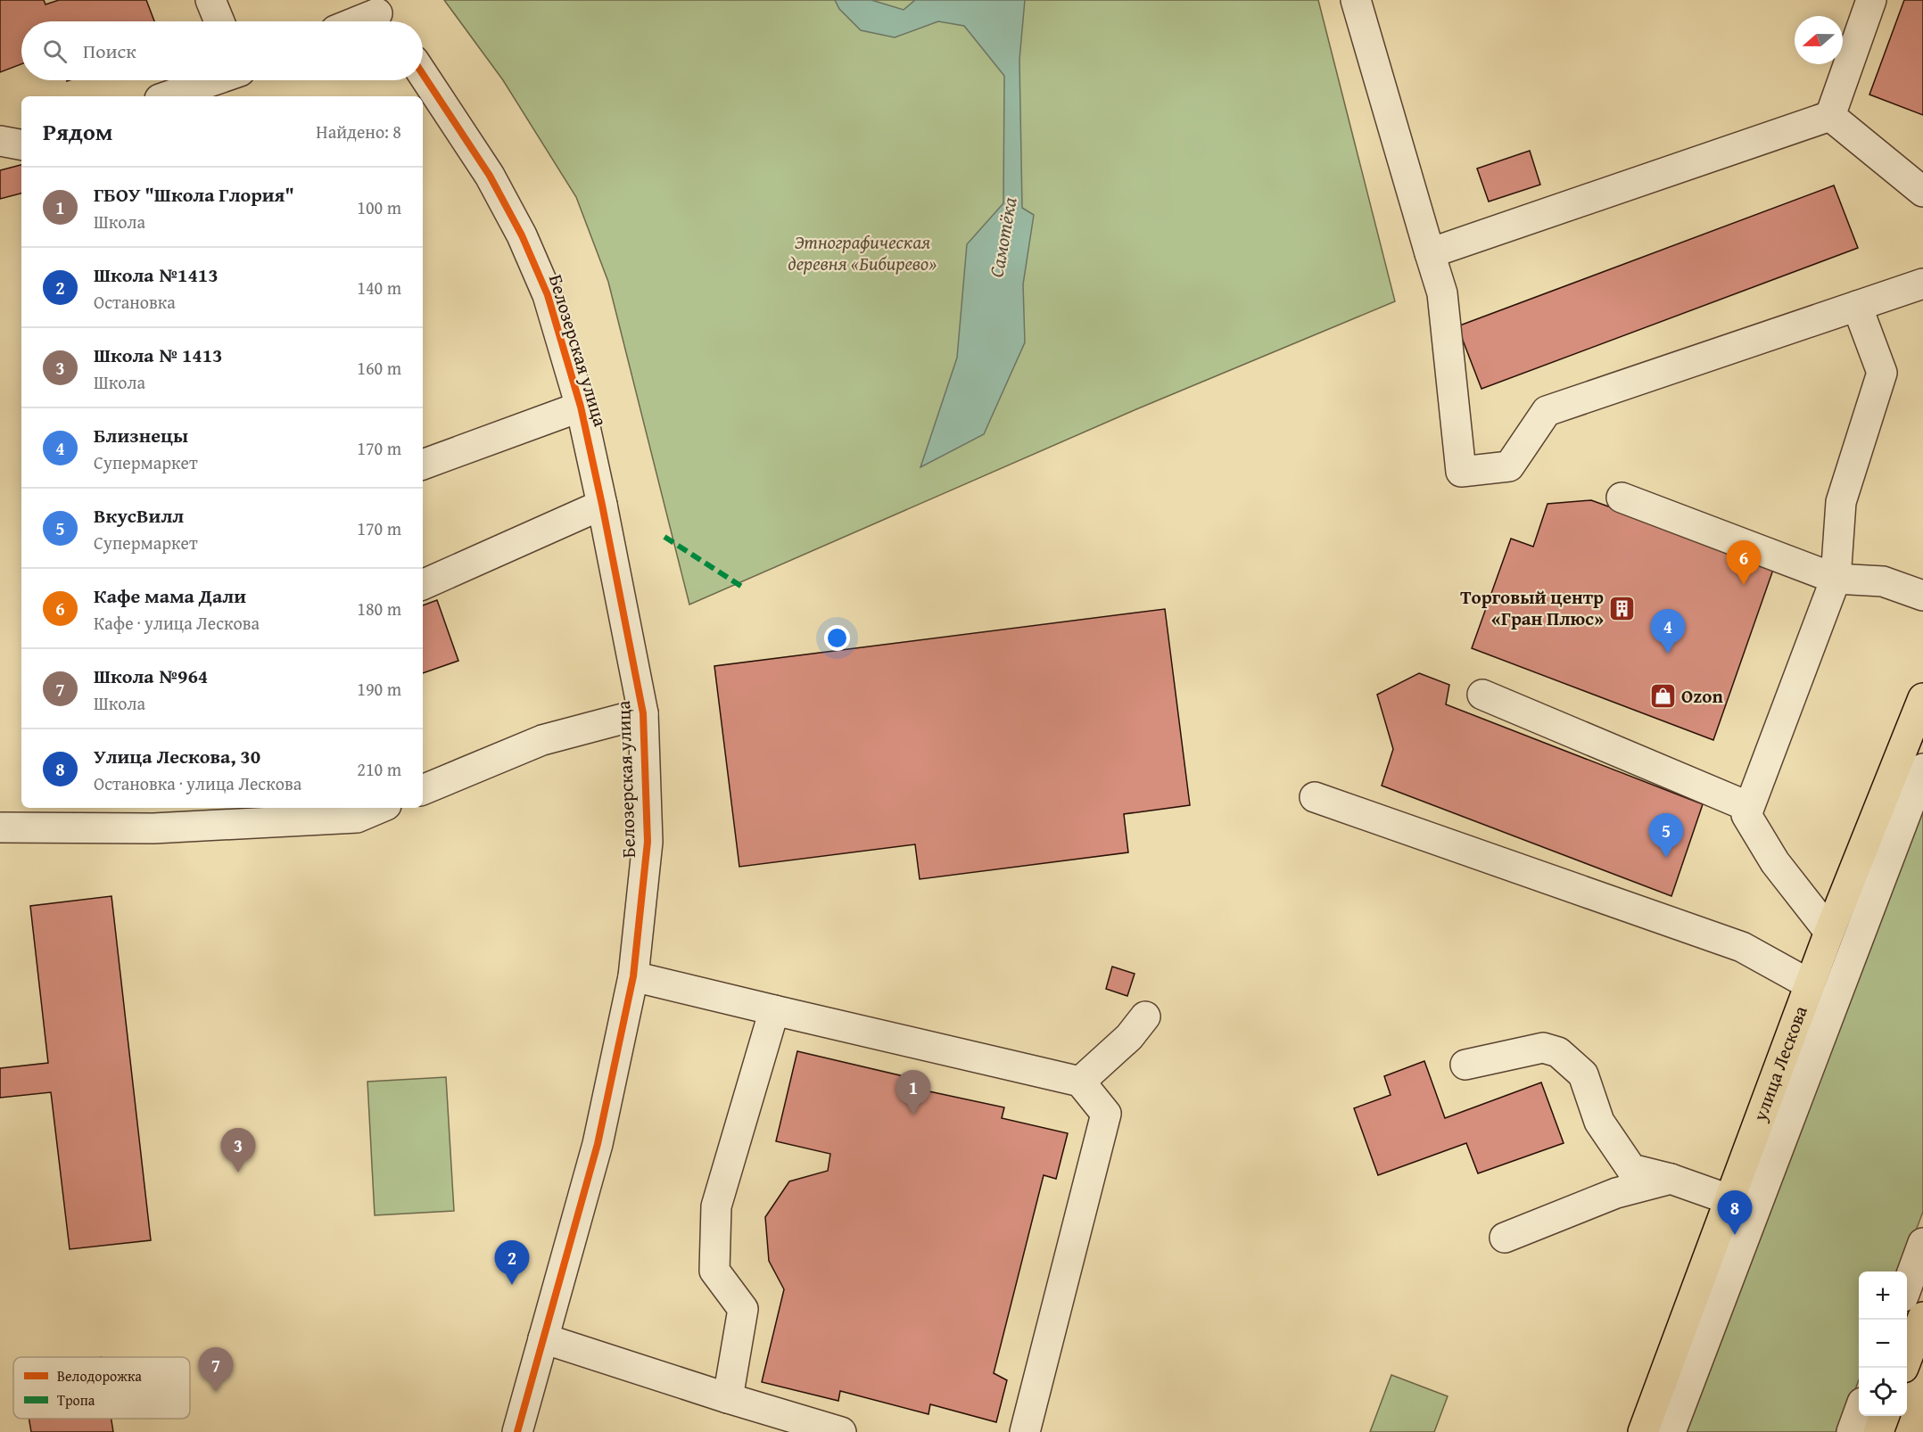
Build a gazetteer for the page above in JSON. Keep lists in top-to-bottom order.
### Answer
{
  "streets": {
    "main road": ["улица Лескова"],
    "street": ["Белозерская улица"]
  },
  "water": ["Самотёка"],
  "parks": ["Этнографическая деревня «Бибирево»"],
  "places": {
    "building": ["Торговый центр «Гран Плюс»"],
    "shop": ["Ozon"]
  },
  "legend": ["Велодорожка", "Тропа"],
  "north": "left",
  "page": {
    "search": "Поиск",
    "heading": ["Рядом", "Найдено: 8"],
    "list": [
      {
        "mark": "1",
        "name": "ГБОУ \"Школа Глория\"",
        "note": "Школа",
        "value": "100 m"
      },
      {
        "mark": "2",
        "name": "Школа №1413",
        "note": "Остановка",
        "value": "140 m"
      },
      {
        "mark": "3",
        "name": "Школа № 1413",
        "note": "Школа",
        "value": "160 m"
      },
      {
        "mark": "4",
        "name": "Близнецы",
        "note": "Супермаркет",
        "value": "170 m"
      },
      {
        "mark": "5",
        "name": "ВкусВилл",
        "note": "Супермаркет",
        "value": "170 m"
      },
      {
        "mark": "6",
        "name": "Кафе мама Дали",
        "note": "Кафе · улица Лескова",
        "value": "180 m"
      },
      {
        "mark": "7",
        "name": "Школа №964",
        "note": "Школа",
        "value": "190 m"
      },
      {
        "mark": "8",
        "name": "Улица Лескова, 30",
        "note": "Остановка · улица Лескова",
        "value": "210 m"
      }
    ],
    "pins": [
      "6",
      "4",
      "5",
      "1",
      "3",
      "8",
      "2",
      "7"
    ],
    "map_buttons": ["+", "−"]
  }
}
